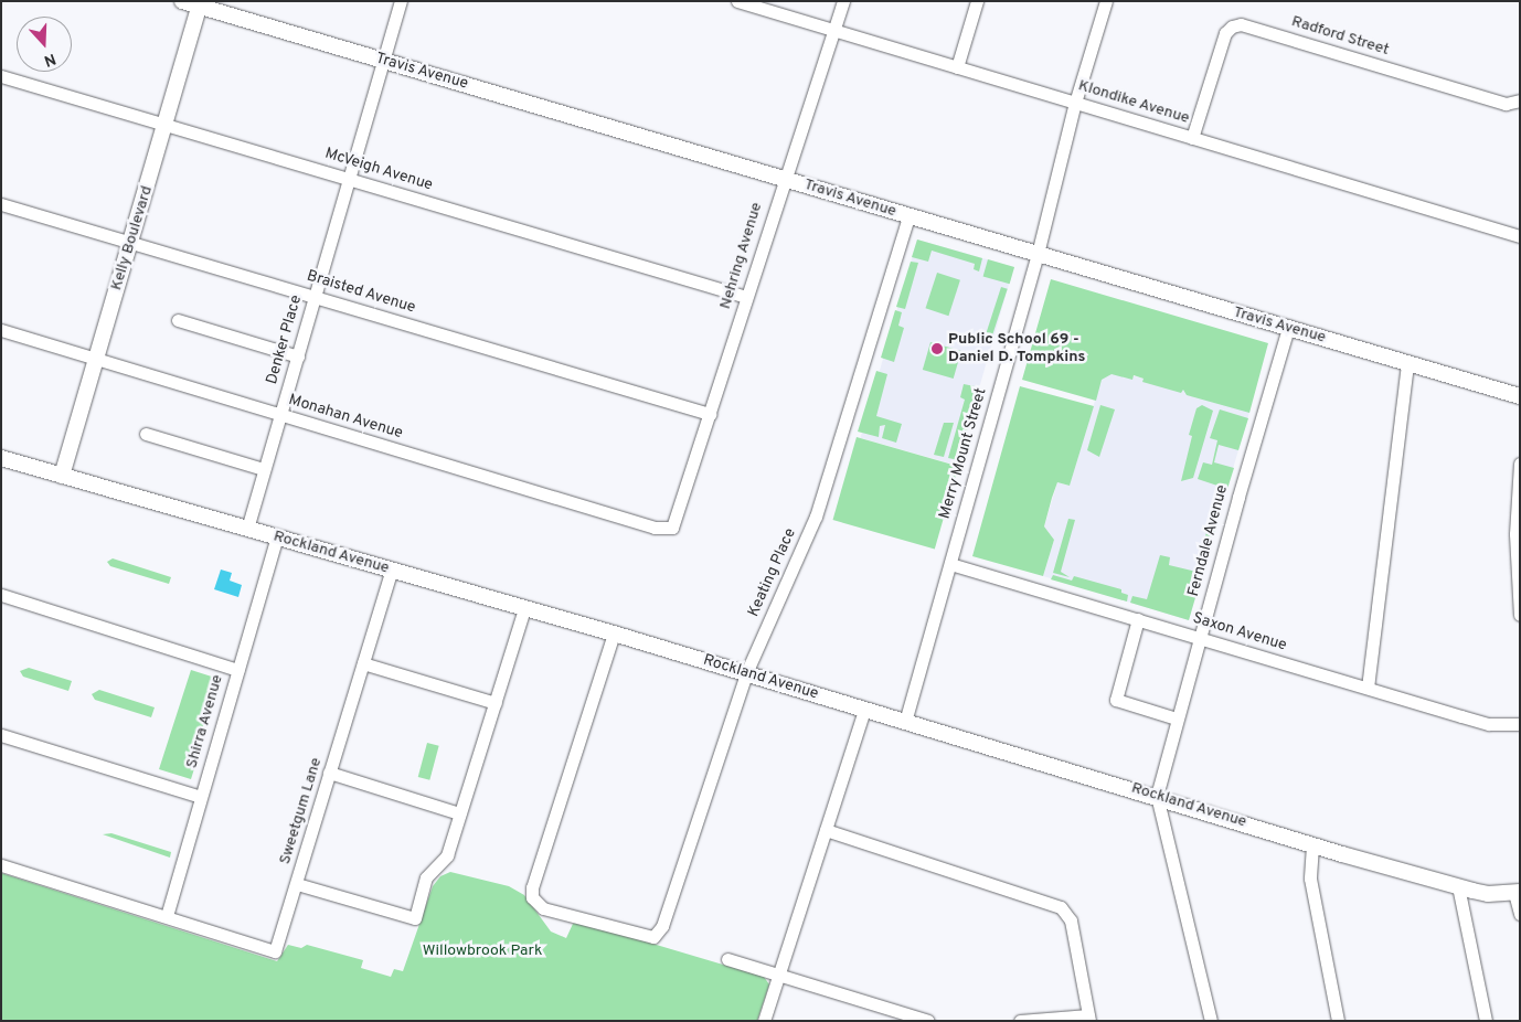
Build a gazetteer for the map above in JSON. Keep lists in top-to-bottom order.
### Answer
{
  "streets": {
    "street": [
      "Radford Street",
      "Travis Avenue",
      "Klondike Avenue",
      "McVeigh Avenue",
      "Kelly Boulevard",
      "Nehring Avenue",
      "Braisted Avenue",
      "Denker Place",
      "Monahan Avenue",
      "Merry Mount Street",
      "Ferndale Avenue",
      "Rockland Avenue",
      "Keating Place",
      "Saxon Avenue",
      "Shirra Avenue",
      "Sweetgum Lane"
    ]
  },
  "crossings": [
    ["Radford Street", "Klondike Avenue"],
    ["Travis Avenue", "Kelly Boulevard"],
    ["Travis Avenue", "Nehring Avenue"],
    ["Travis Avenue", "Denker Place"],
    ["Travis Avenue", "Merry Mount Street"],
    ["Travis Avenue", "Ferndale Avenue"],
    ["Travis Avenue", "Keating Place"],
    ["Klondike Avenue", "Nehring Avenue"],
    ["Klondike Avenue", "Merry Mount Street"],
    ["McVeigh Avenue", "Kelly Boulevard"],
    ["McVeigh Avenue", "Nehring Avenue"],
    ["McVeigh Avenue", "Denker Place"],
    ["Kelly Boulevard", "Braisted Avenue"],
    ["Kelly Boulevard", "Monahan Avenue"],
    ["Kelly Boulevard", "Rockland Avenue"],
    ["Nehring Avenue", "Braisted Avenue"],
    ["Nehring Avenue", "Monahan Avenue"],
    ["Braisted Avenue", "Denker Place"],
    ["Denker Place", "Monahan Avenue"],
    ["Denker Place", "Rockland Avenue"],
    ["Merry Mount Street", "Rockland Avenue"],
    ["Merry Mount Street", "Saxon Avenue"],
    ["Ferndale Avenue", "Rockland Avenue"],
    ["Ferndale Avenue", "Saxon Avenue"],
    ["Rockland Avenue", "Keating Place"],
    ["Rockland Avenue", "Shirra Avenue"],
    ["Rockland Avenue", "Sweetgum Lane"],
    ["Shirra Avenue", "Sweetgum Lane"]
  ],
  "parks": ["Willowbrook Park"],
  "places": ["Public School 69 - Daniel D. Tompkins"],
  "north": "bottom"
}
